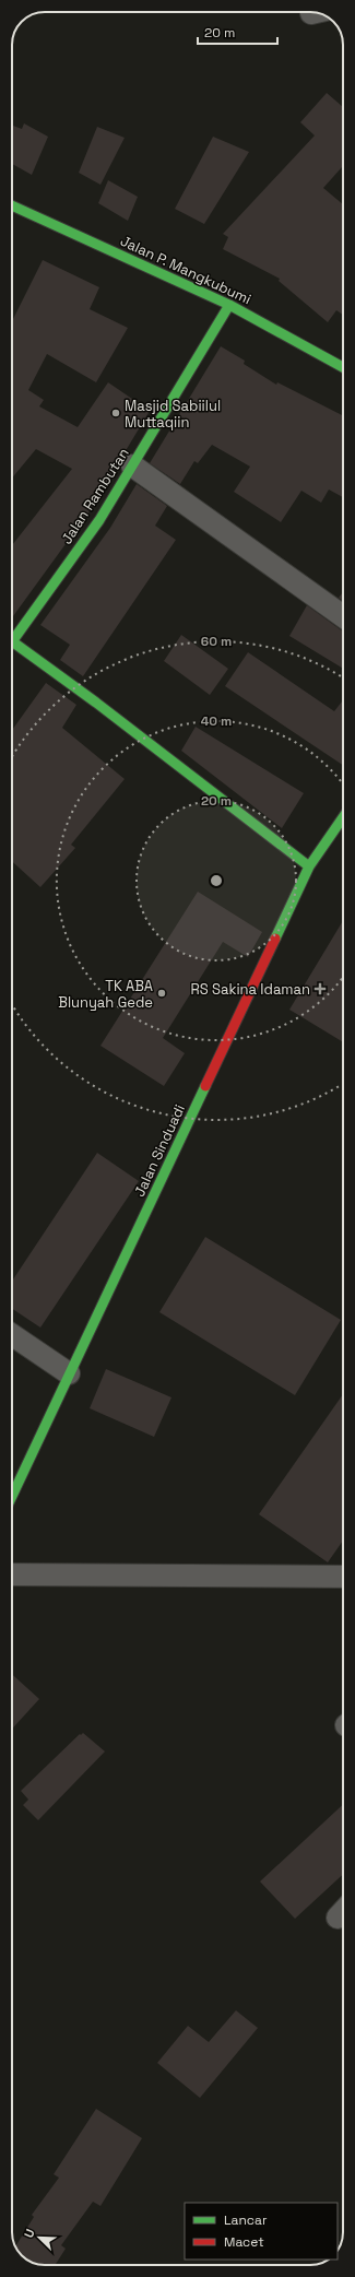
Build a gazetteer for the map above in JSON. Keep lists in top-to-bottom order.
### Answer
{
  "streets": {
    "street": ["Jalan P. Mangkubumi", "Jalan Rambutan", "Jalan Sinduadi"]
  },
  "crossings": [
    ["Jalan P. Mangkubumi", "Jalan Rambutan"]
  ],
  "places": {
    "other": ["Masjid Sabiilul Muttaqiin", "TK ABA Blunyah Gede"],
    "health": ["RS Sakina Idaman"]
  },
  "legend": ["Lancar", "Macet"],
  "scale_bar": "20 m",
  "north": "top left",
  "rings": ["60 m", "40 m", "20 m"]
}
